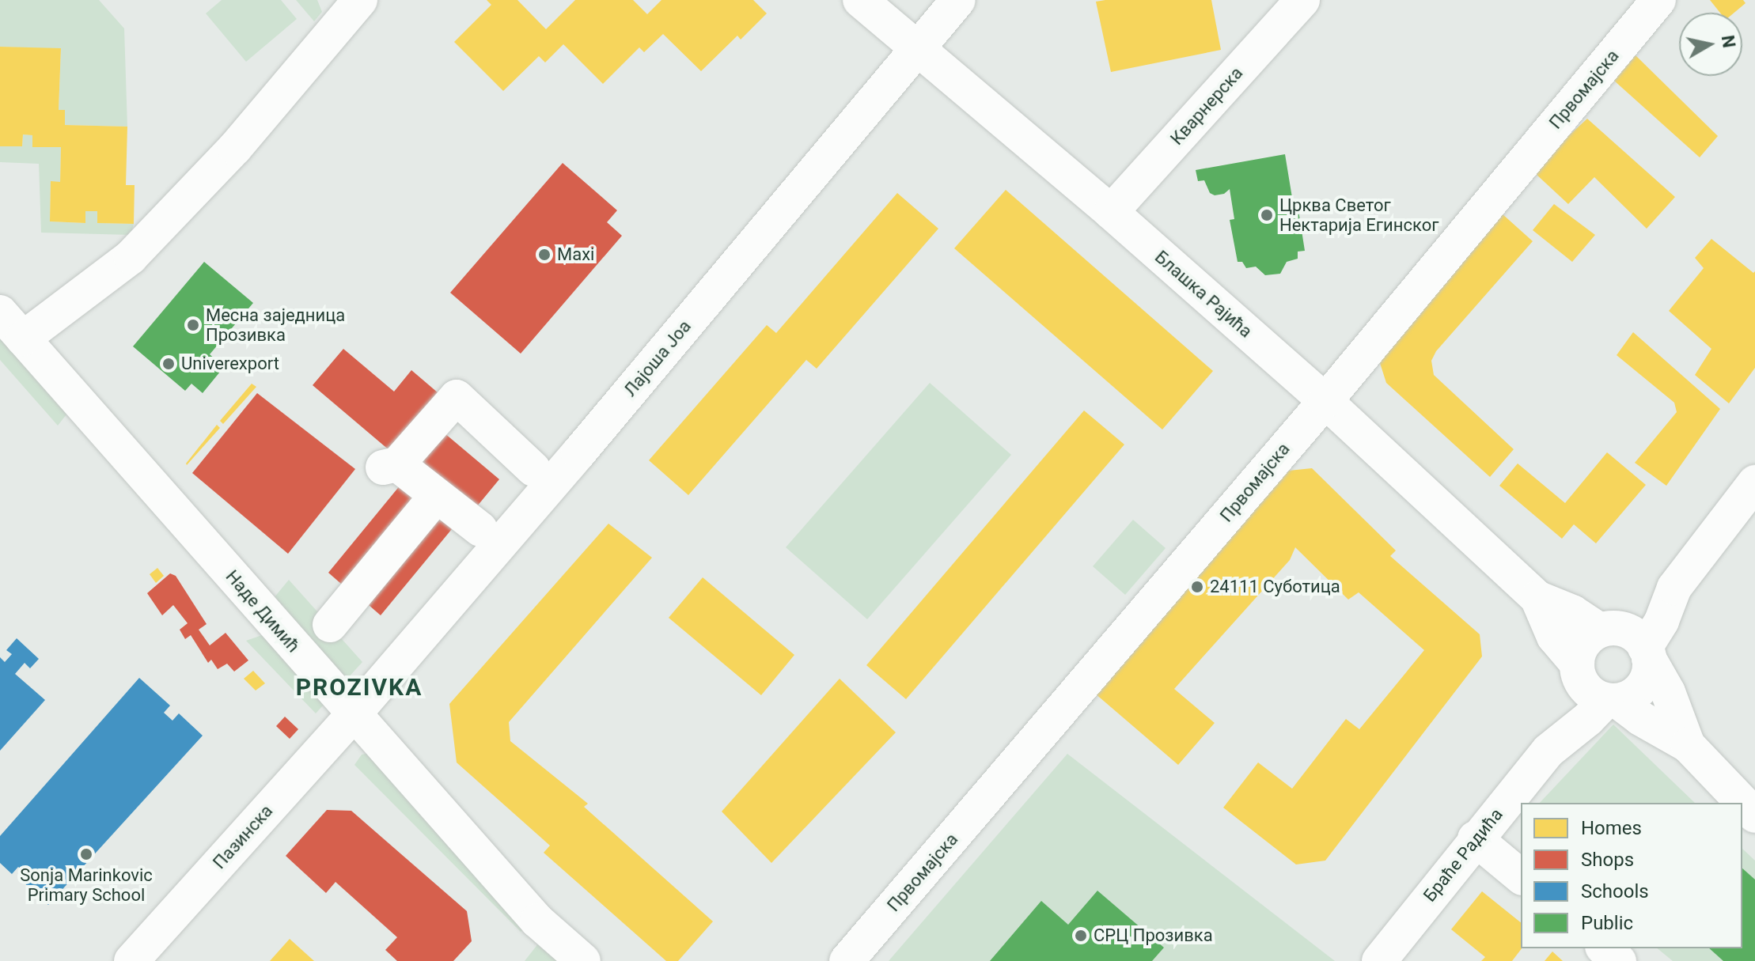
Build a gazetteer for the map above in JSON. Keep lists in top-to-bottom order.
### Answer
{
  "streets": {
    "street": [
      "Првомајска",
      "Кварнерска",
      "Блашка Рајића",
      "Лајоша Јоа",
      "Наде Димић",
      "Пазинска",
      "Браће Радића"
    ]
  },
  "crossings": [
    ["Првомајска", "Блашка Рајића"],
    ["Кварнерска", "Блашка Рајића"],
    ["Блашка Рајића", "Лајоша Јоа"],
    ["Блашка Рајића", "Браће Радића"],
    ["Лајоша Јоа", "Наде Димић"],
    ["Лајоша Јоа", "Пазинска"],
    ["Наде Димић", "Пазинска"]
  ],
  "districts": ["PROZIVKA"],
  "places": [
    "Црква Светог Нектарија Егинског",
    "Maxi",
    "Месна заједница Прозивка",
    "Univerexport",
    "24111 Суботица",
    "Sonja Marinkovic Primary School",
    "СРЦ Прозивка"
  ],
  "legend": [
    "Homes",
    "Shops",
    "Schools",
    "Public"
  ],
  "north": "right"
}
